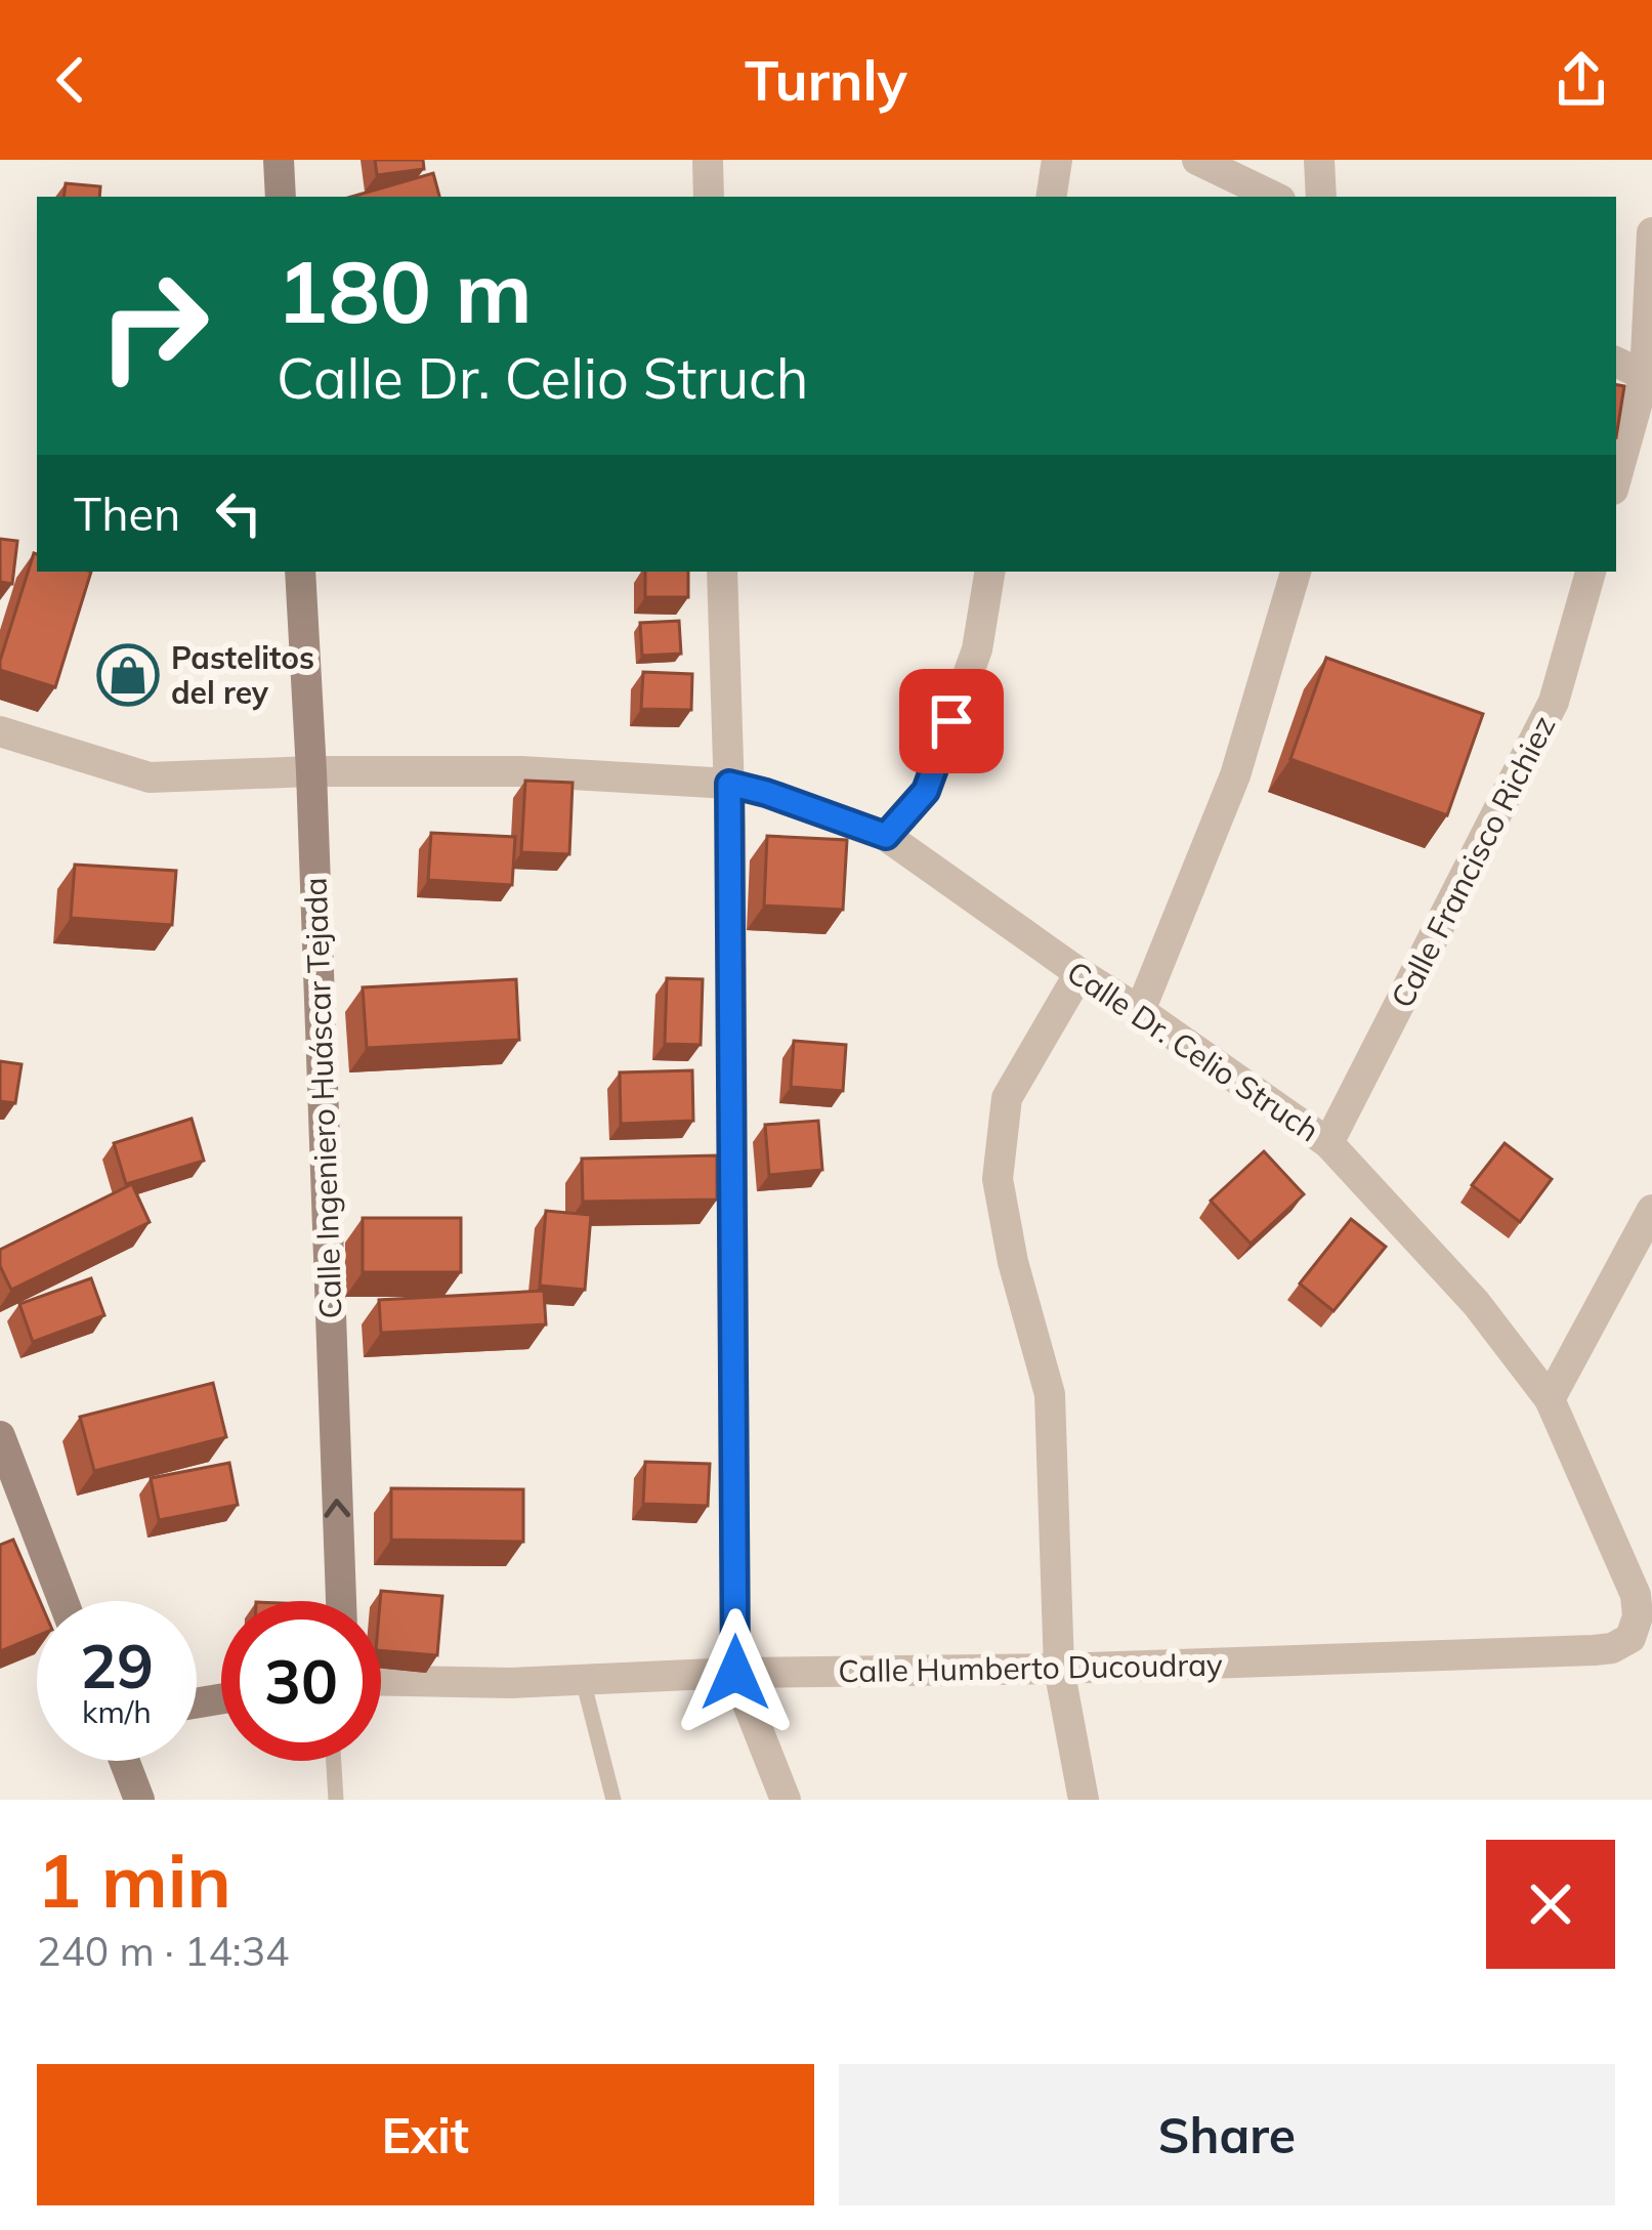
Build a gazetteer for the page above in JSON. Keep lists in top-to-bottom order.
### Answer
{
  "streets": {
    "main road": ["Calle Ingeniero Huáscar Tejada"],
    "street": ["Calle Francisco Richiez", "Calle Dr. Celio Struch", "Calle Humberto Ducoudray"]
  },
  "crossings": [
    ["Calle Francisco Richiez", "Calle Dr. Celio Struch"],
    ["Calle Dr. Celio Struch", "Calle Ingeniero Huáscar Tejada"],
    ["Calle Dr. Celio Struch", "Calle Humberto Ducoudray"]
  ],
  "one_way": ["Calle Ingeniero Huáscar Tejada"],
  "places": {
    "shop": ["Pastelitos del rey"]
  },
  "page": {
    "header": "Turnly",
    "turn": ["180 m", "Calle Dr. Celio Struch"],
    "then": "Then",
    "speed": "29 km/h",
    "limit": "30",
    "heading": ["1 min", "240 m · 14:34"],
    "buttons": ["Exit", "Share"]
  }
}
